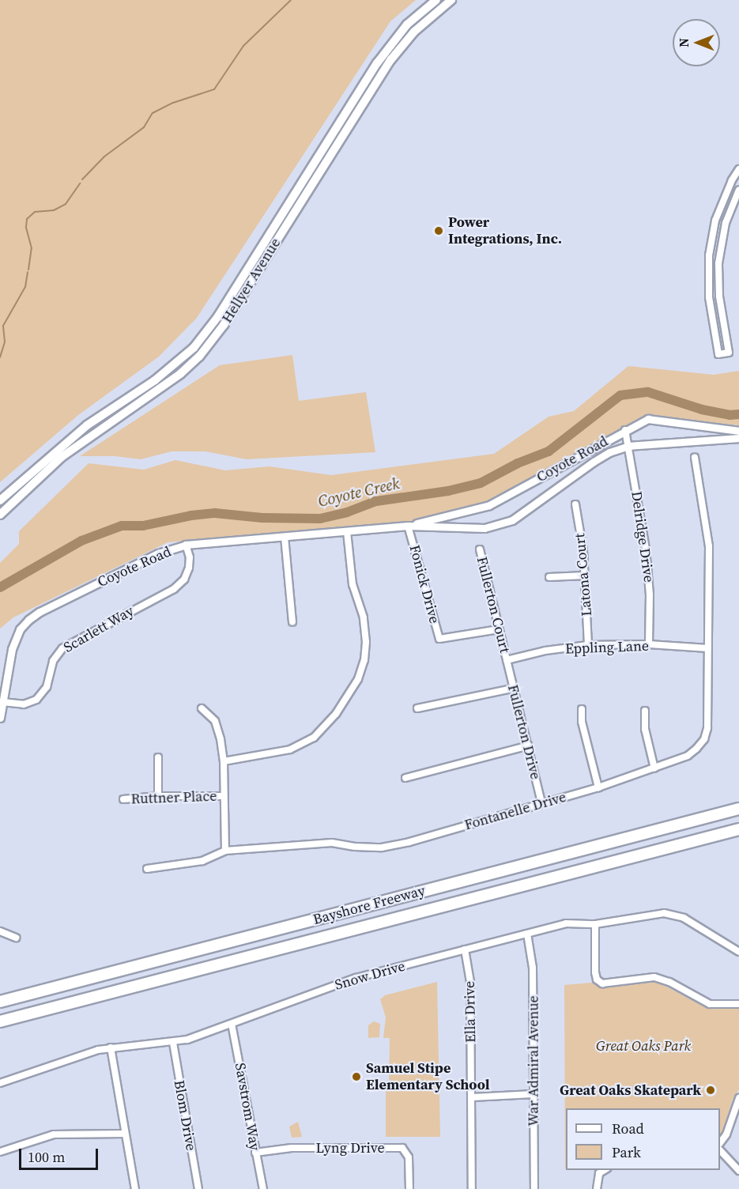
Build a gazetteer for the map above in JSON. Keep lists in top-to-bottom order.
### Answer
{
  "streets": {
    "highway": ["Bayshore Freeway"],
    "main road": ["Hellyer Avenue"],
    "street": [
      "Coyote Road",
      "Delridge Drive",
      "Latona Court",
      "Fonick Drive",
      "Fullerton Court",
      "Scarlett Way",
      "Eppling Lane",
      "Fullerton Drive",
      "Ruttner Place",
      "Fontanelle Drive",
      "Snow Drive",
      "Ella Drive",
      "War Admiral Avenue",
      "Savstrom Way",
      "Blom Drive",
      "Lyng Drive"
    ]
  },
  "crossings": [
    ["Coyote Road", "Delridge Drive"],
    ["Coyote Road", "Fonick Drive"],
    ["Coyote Road", "Scarlett Way"],
    ["Delridge Drive", "Eppling Lane"],
    ["Latona Court", "Eppling Lane"],
    ["Fonick Drive", "Fullerton Court"],
    ["Fullerton Court", "Eppling Lane"],
    ["Fullerton Court", "Fullerton Drive"],
    ["Eppling Lane", "Fullerton Drive"],
    ["Eppling Lane", "Fontanelle Drive"],
    ["Fullerton Drive", "Fontanelle Drive"],
    ["Snow Drive", "Ella Drive"],
    ["Snow Drive", "War Admiral Avenue"],
    ["Snow Drive", "Savstrom Way"],
    ["Snow Drive", "Blom Drive"],
    ["Savstrom Way", "Lyng Drive"]
  ],
  "water": ["Coyote Creek"],
  "parks": ["Great Oaks Park"],
  "places": ["Power Integrations, Inc.", "Samuel Stipe Elementary School", "Great Oaks Skatepark"],
  "legend": ["Road", "Park"],
  "scale_bar": "100 m",
  "north": "left"
}
